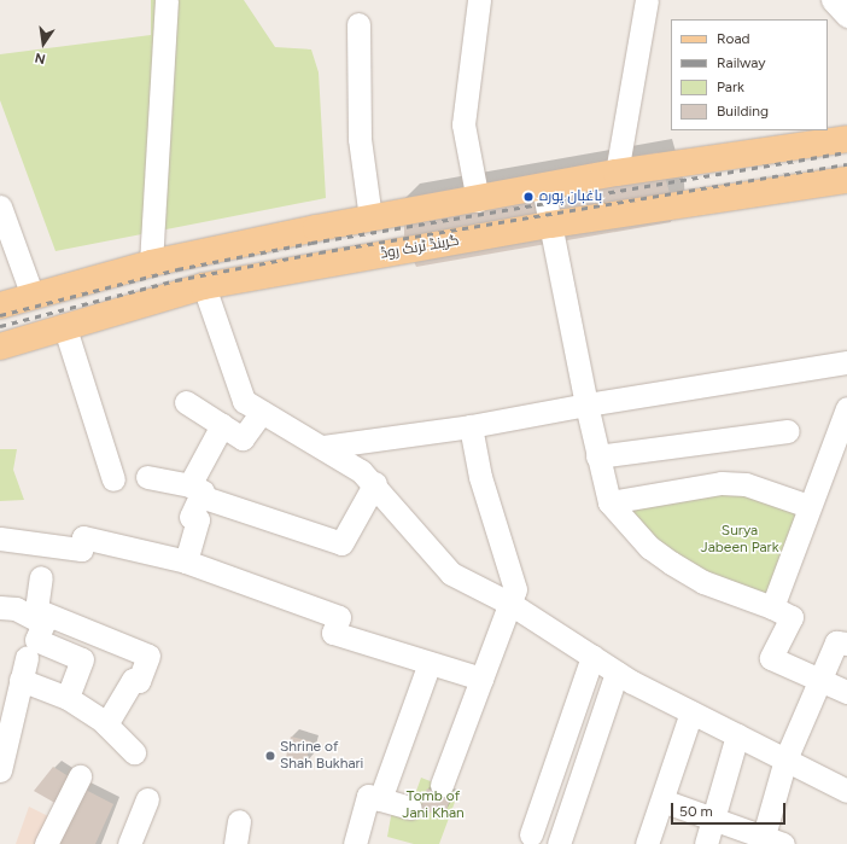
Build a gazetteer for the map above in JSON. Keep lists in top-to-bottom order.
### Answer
{
  "streets": {
    "main road": ["گرینڈ ٹرنک روڈ"]
  },
  "parks": ["Surya Jabeen Park", "Tomb of Jani Khan"],
  "places": ["باغبان پورہ", "Shrine of Shah Bukhari"],
  "legend": [
    "Road",
    "Railway",
    "Park",
    "Building"
  ],
  "scale_bar": "50 m",
  "north": "bottom"
}
